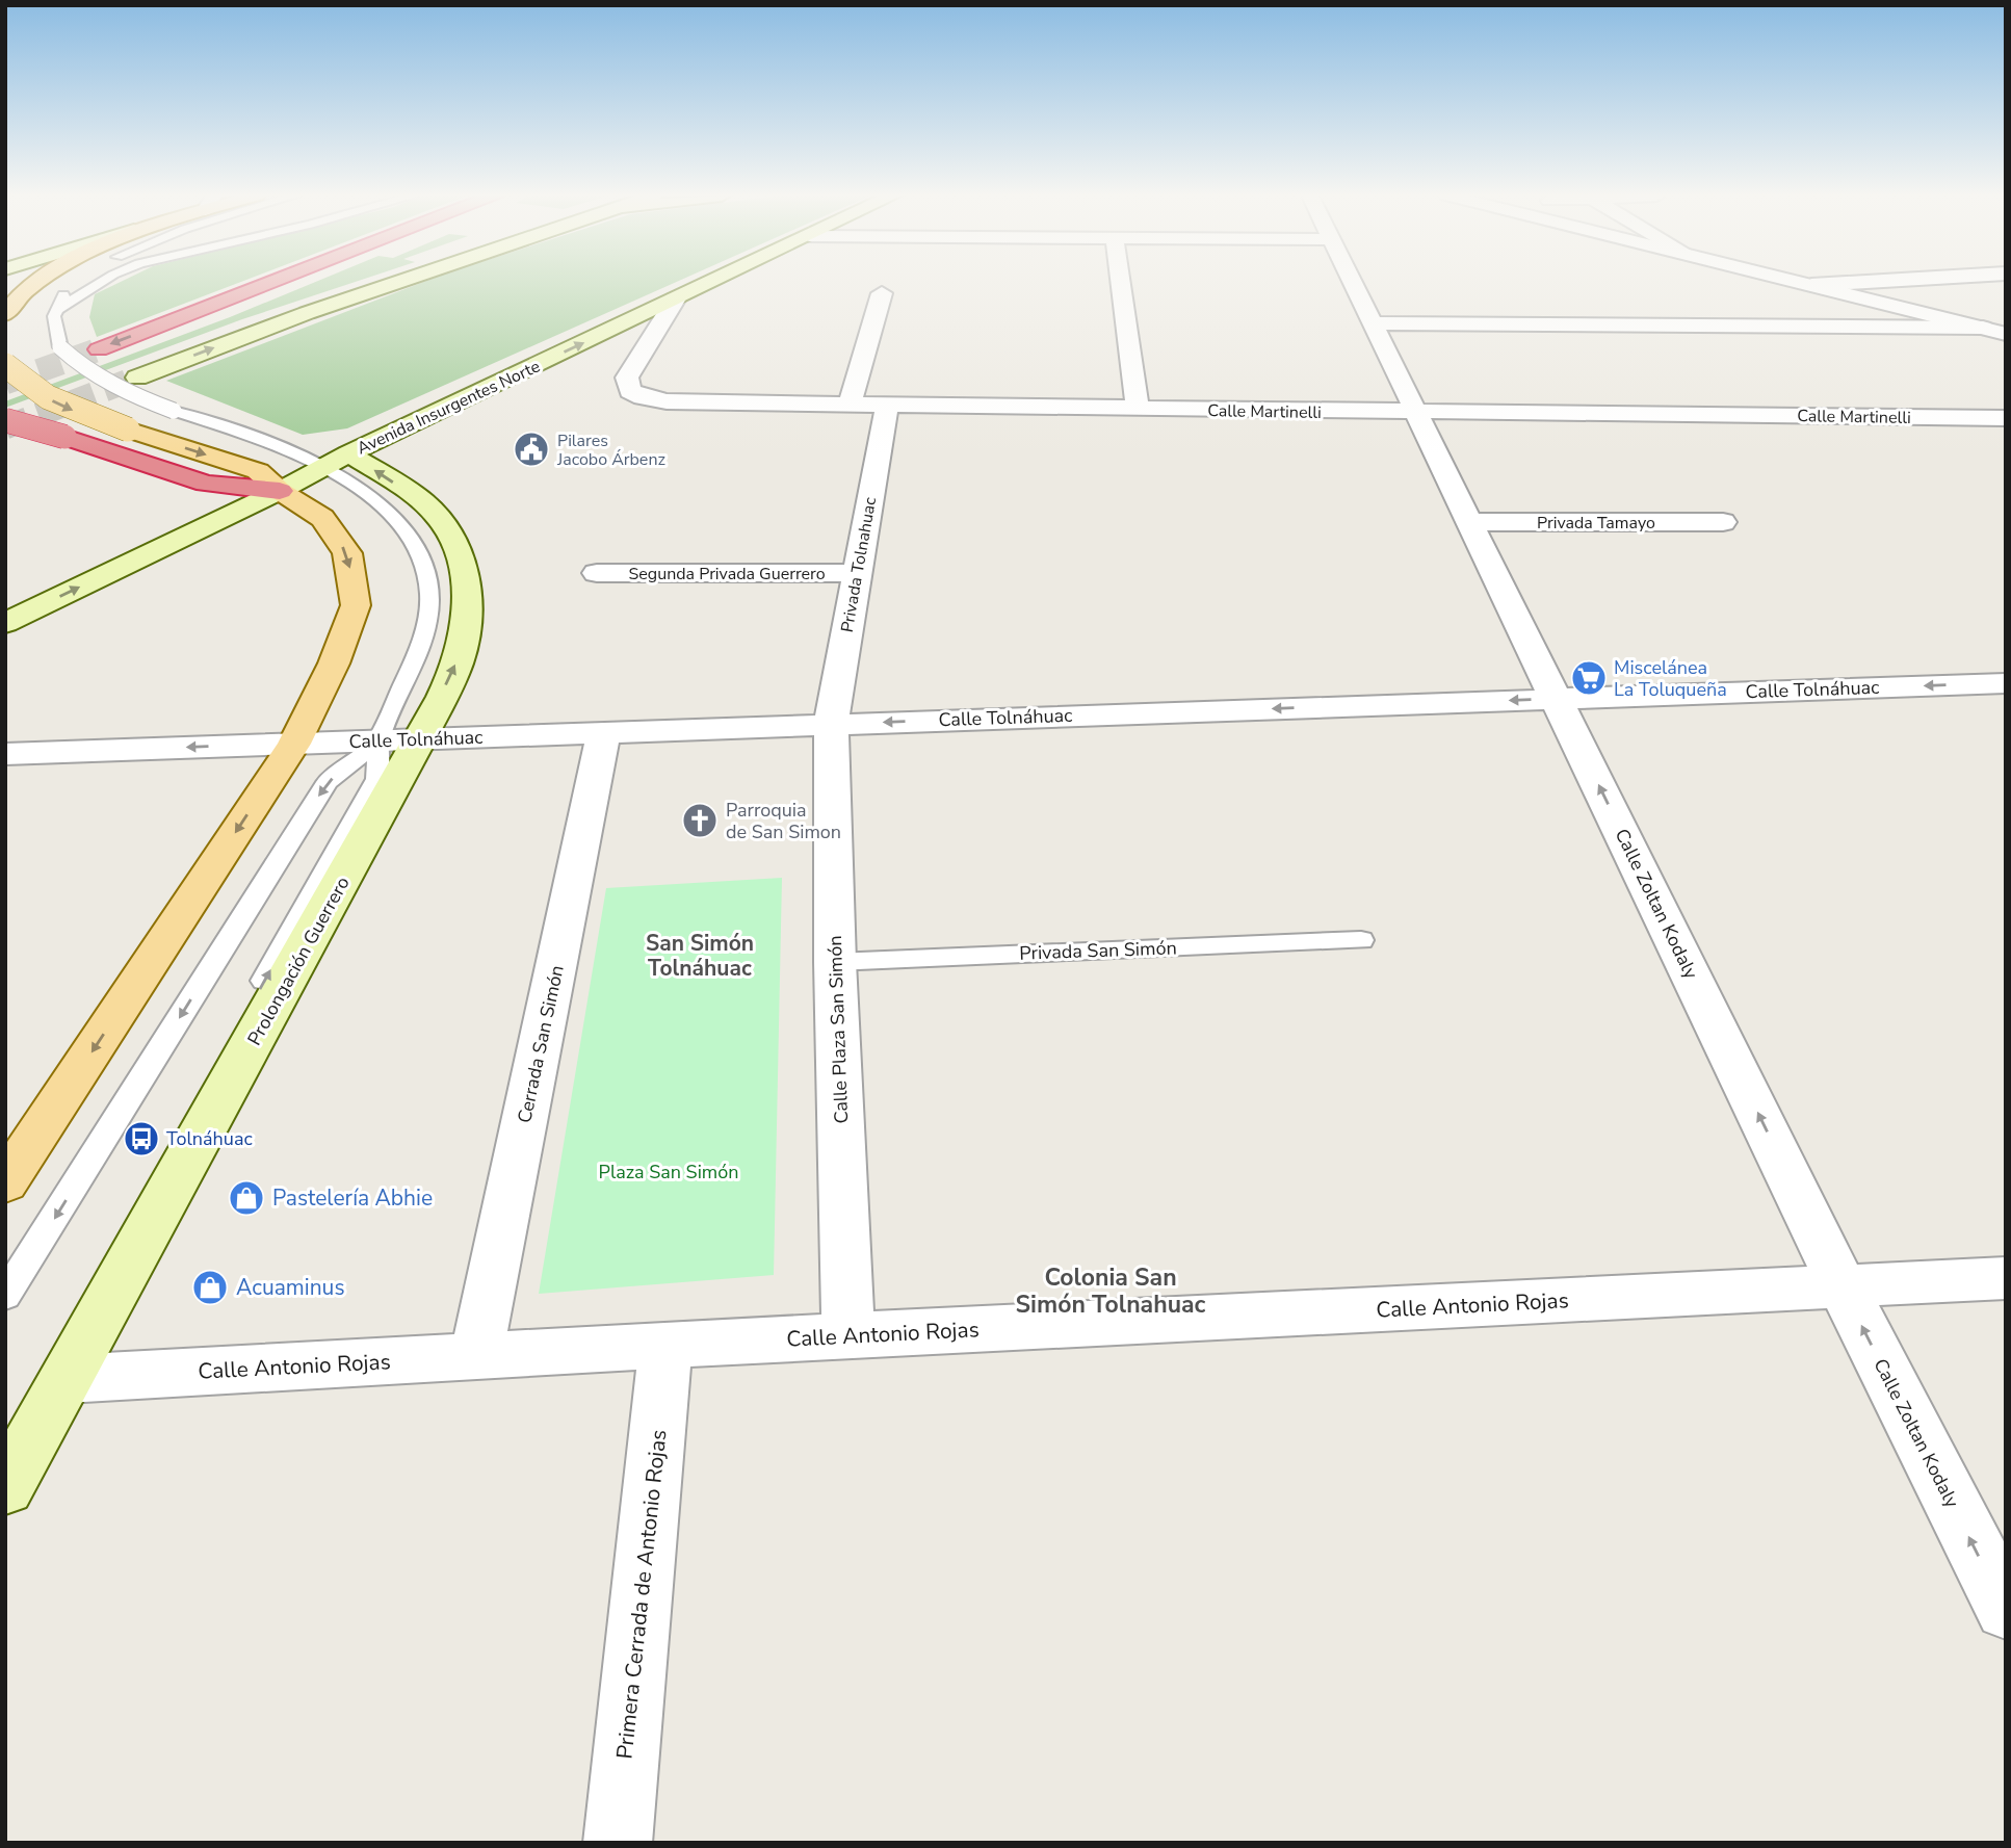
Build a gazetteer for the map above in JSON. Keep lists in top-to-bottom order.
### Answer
{
  "streets": {
    "main road": ["Avenida Insurgentes Norte", "Prolongación Guerrero"],
    "street": [
      "Calle Martinelli",
      "Privada Tamayo",
      "Privada Tolnahuac",
      "Segunda Privada Guerrero",
      "Calle Tolnáhuac",
      "Calle Zoltan Kodaly",
      "Calle Plaza San Simón",
      "Cerrada San Simón",
      "Calle Antonio Rojas",
      "Primera Cerrada de Antonio Rojas"
    ],
    "lane": ["Privada San Simón"]
  },
  "crossings": [
    ["Avenida Insurgentes Norte", "Calle Martinelli"],
    ["Avenida Insurgentes Norte", "Prolongación Guerrero"],
    ["Calle Martinelli", "Privada Tolnahuac"],
    ["Calle Martinelli", "Calle Zoltan Kodaly"],
    ["Privada Tamayo", "Calle Zoltan Kodaly"],
    ["Privada Tolnahuac", "Segunda Privada Guerrero"],
    ["Privada Tolnahuac", "Calle Tolnáhuac"],
    ["Privada Tolnahuac", "Calle Plaza San Simón"],
    ["Calle Tolnáhuac", "Calle Zoltan Kodaly"],
    ["Calle Tolnáhuac", "Prolongación Guerrero"],
    ["Calle Tolnáhuac", "Calle Plaza San Simón"],
    ["Calle Tolnáhuac", "Cerrada San Simón"],
    ["Calle Zoltan Kodaly", "Calle Antonio Rojas"],
    ["Privada San Simón", "Calle Plaza San Simón"],
    ["Prolongación Guerrero", "Calle Antonio Rojas"],
    ["Calle Plaza San Simón", "Calle Antonio Rojas"],
    ["Cerrada San Simón", "Calle Antonio Rojas"],
    ["Calle Antonio Rojas", "Primera Cerrada de Antonio Rojas"]
  ],
  "one_way": ["Calle Tolnáhuac", "Calle Zoltan Kodaly"],
  "districts": ["San Simón Tolnáhuac", "Colonia San Simón Tolnahuac"],
  "parks": ["Plaza San Simón"],
  "places": {
    "public building": ["Pilares Jacobo Árbenz"],
    "supermarket": ["Miscelánea La Toluqueña"],
    "church": ["Parroquia de San Simon"],
    "bus stop": ["Tolnáhuac"],
    "shop": ["Pastelería Abhie", "Acuaminus"]
  }
}
